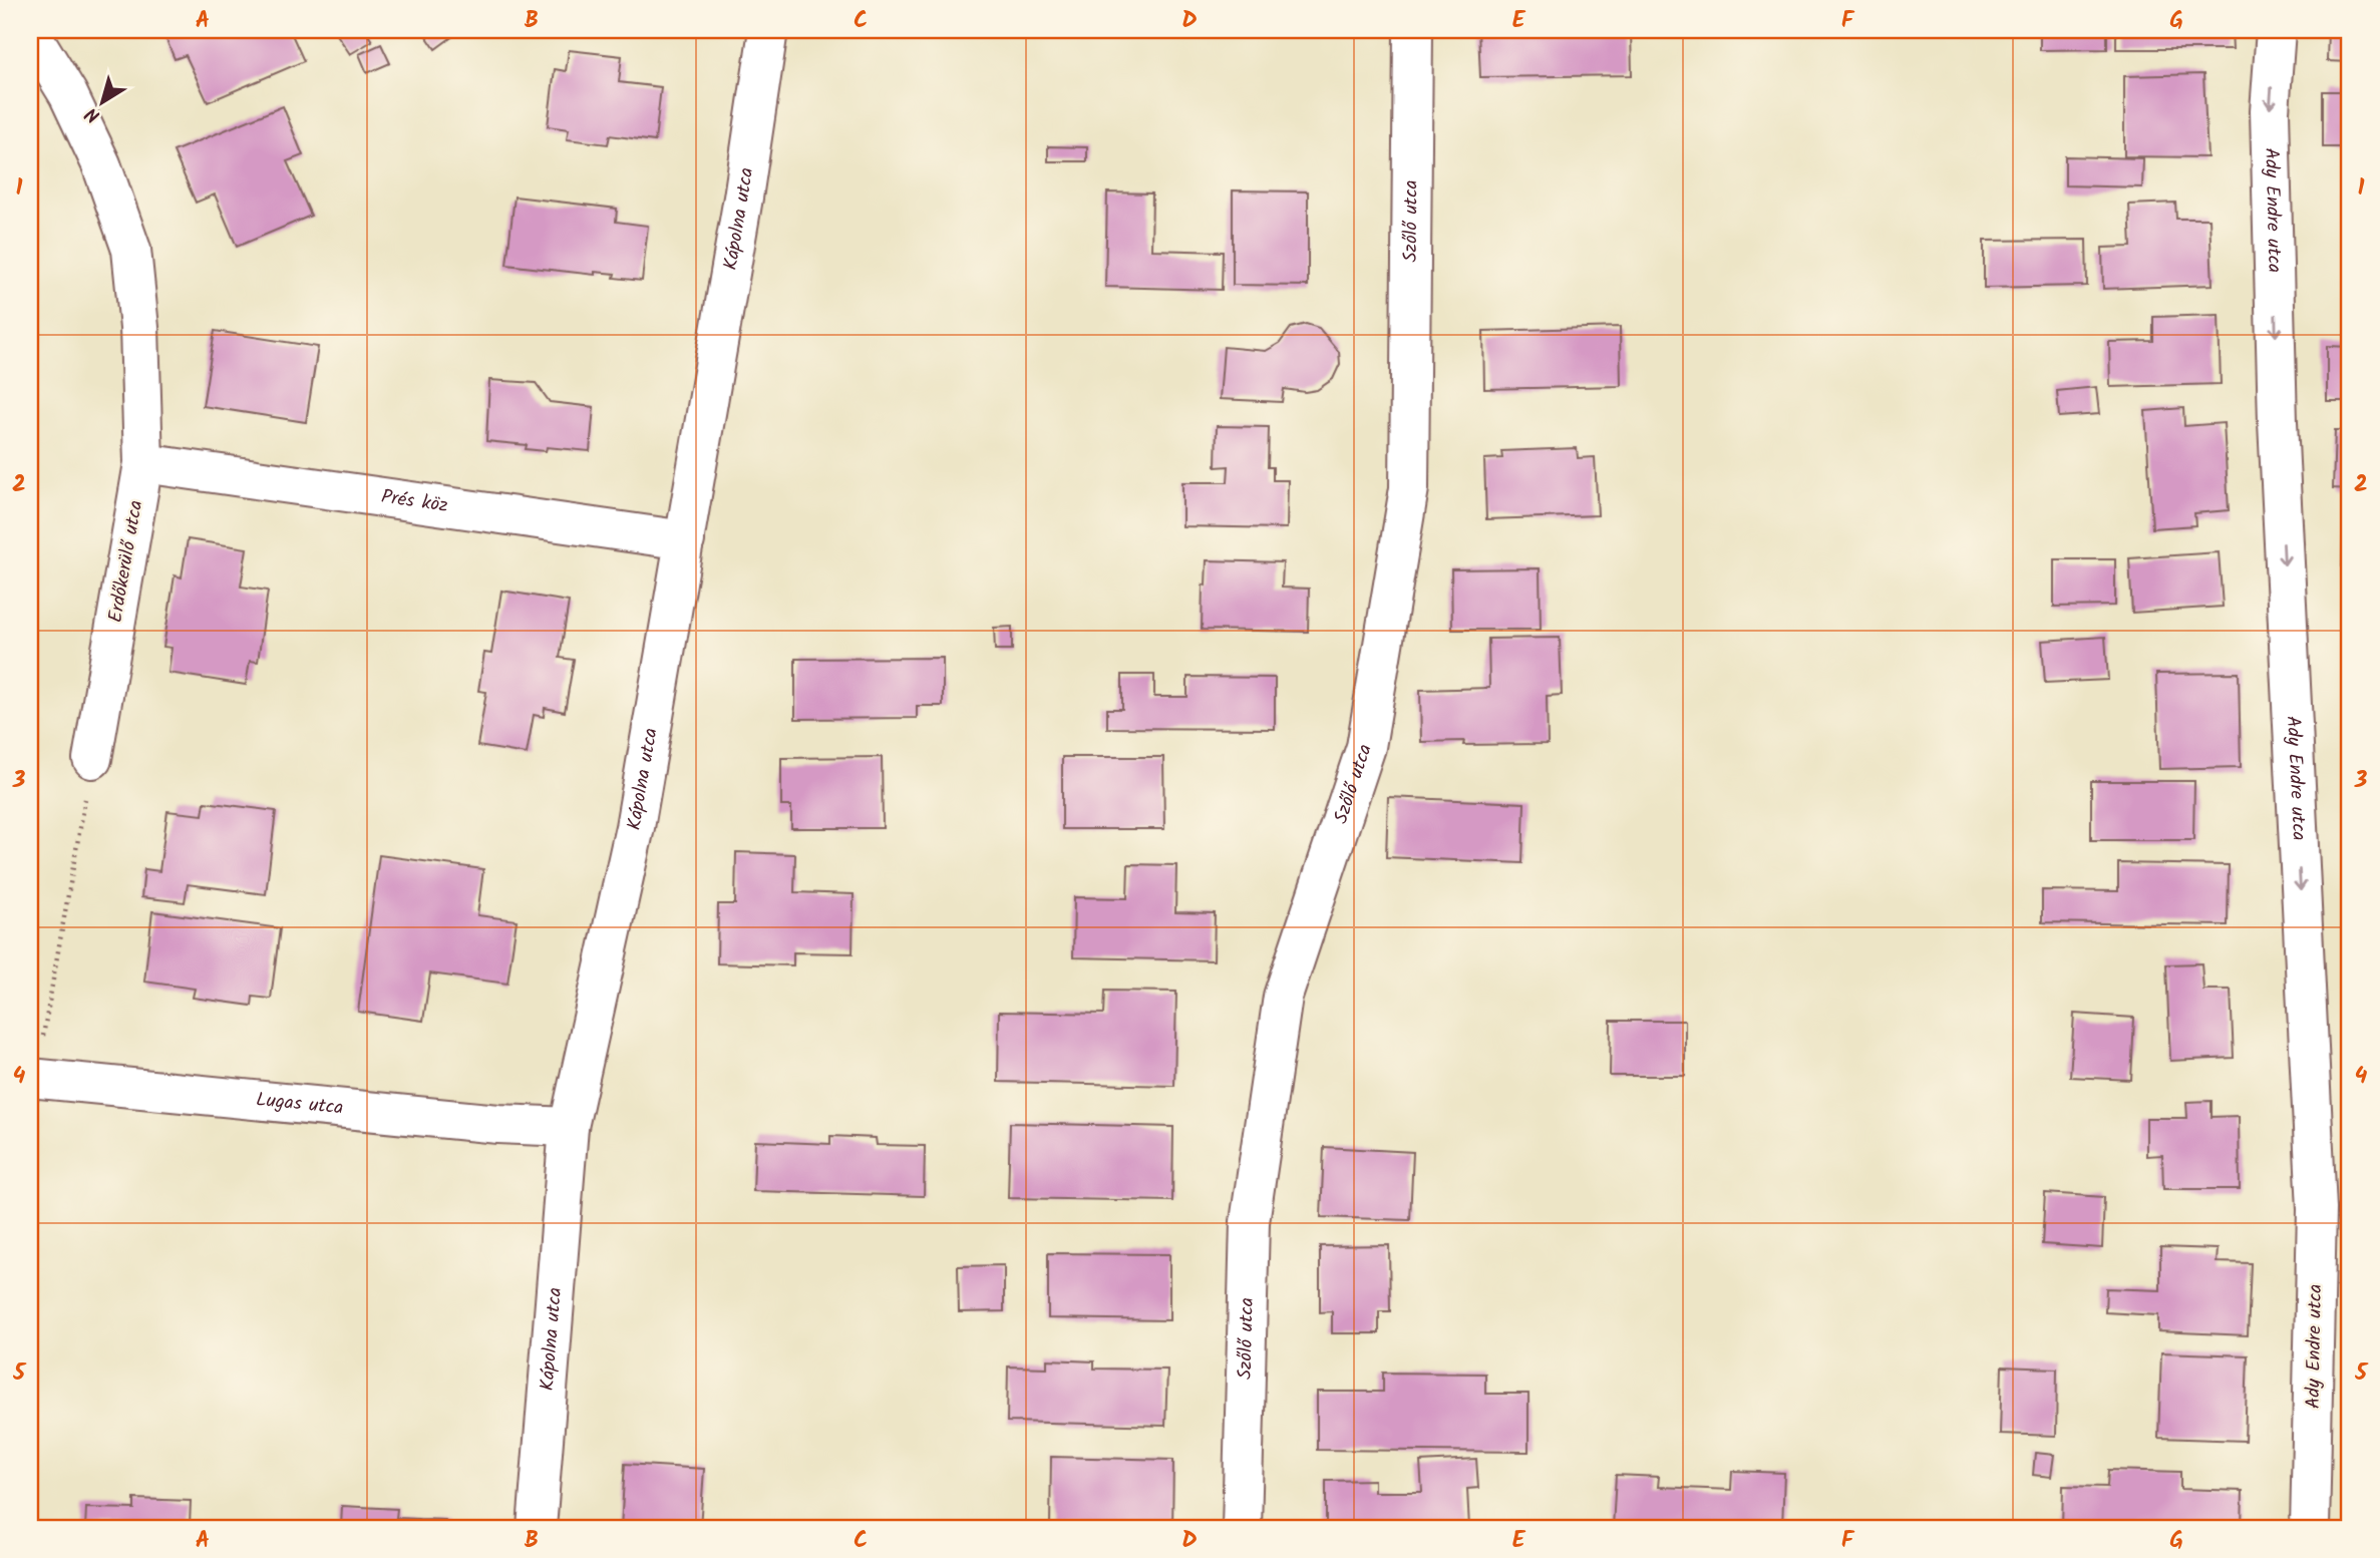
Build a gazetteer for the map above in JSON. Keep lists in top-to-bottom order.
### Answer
{
  "streets": {
    "street": [
      "Ady Endre utca",
      "Kápolna utca",
      "Szőlő utca",
      "Prés köz",
      "Erdőkerülő utca",
      "Lugas utca"
    ]
  },
  "crossings": [
    ["Kápolna utca", "Prés köz"],
    ["Kápolna utca", "Lugas utca"],
    ["Prés köz", "Erdőkerülő utca"]
  ],
  "one_way": ["Ady Endre utca"],
  "north": "bottom left",
  "grid": {
    "columns": [
      "A",
      "B",
      "C",
      "D",
      "E",
      "F",
      "G"
    ],
    "rows": [
      "1",
      "2",
      "3",
      "4",
      "5"
    ]
  }
}
